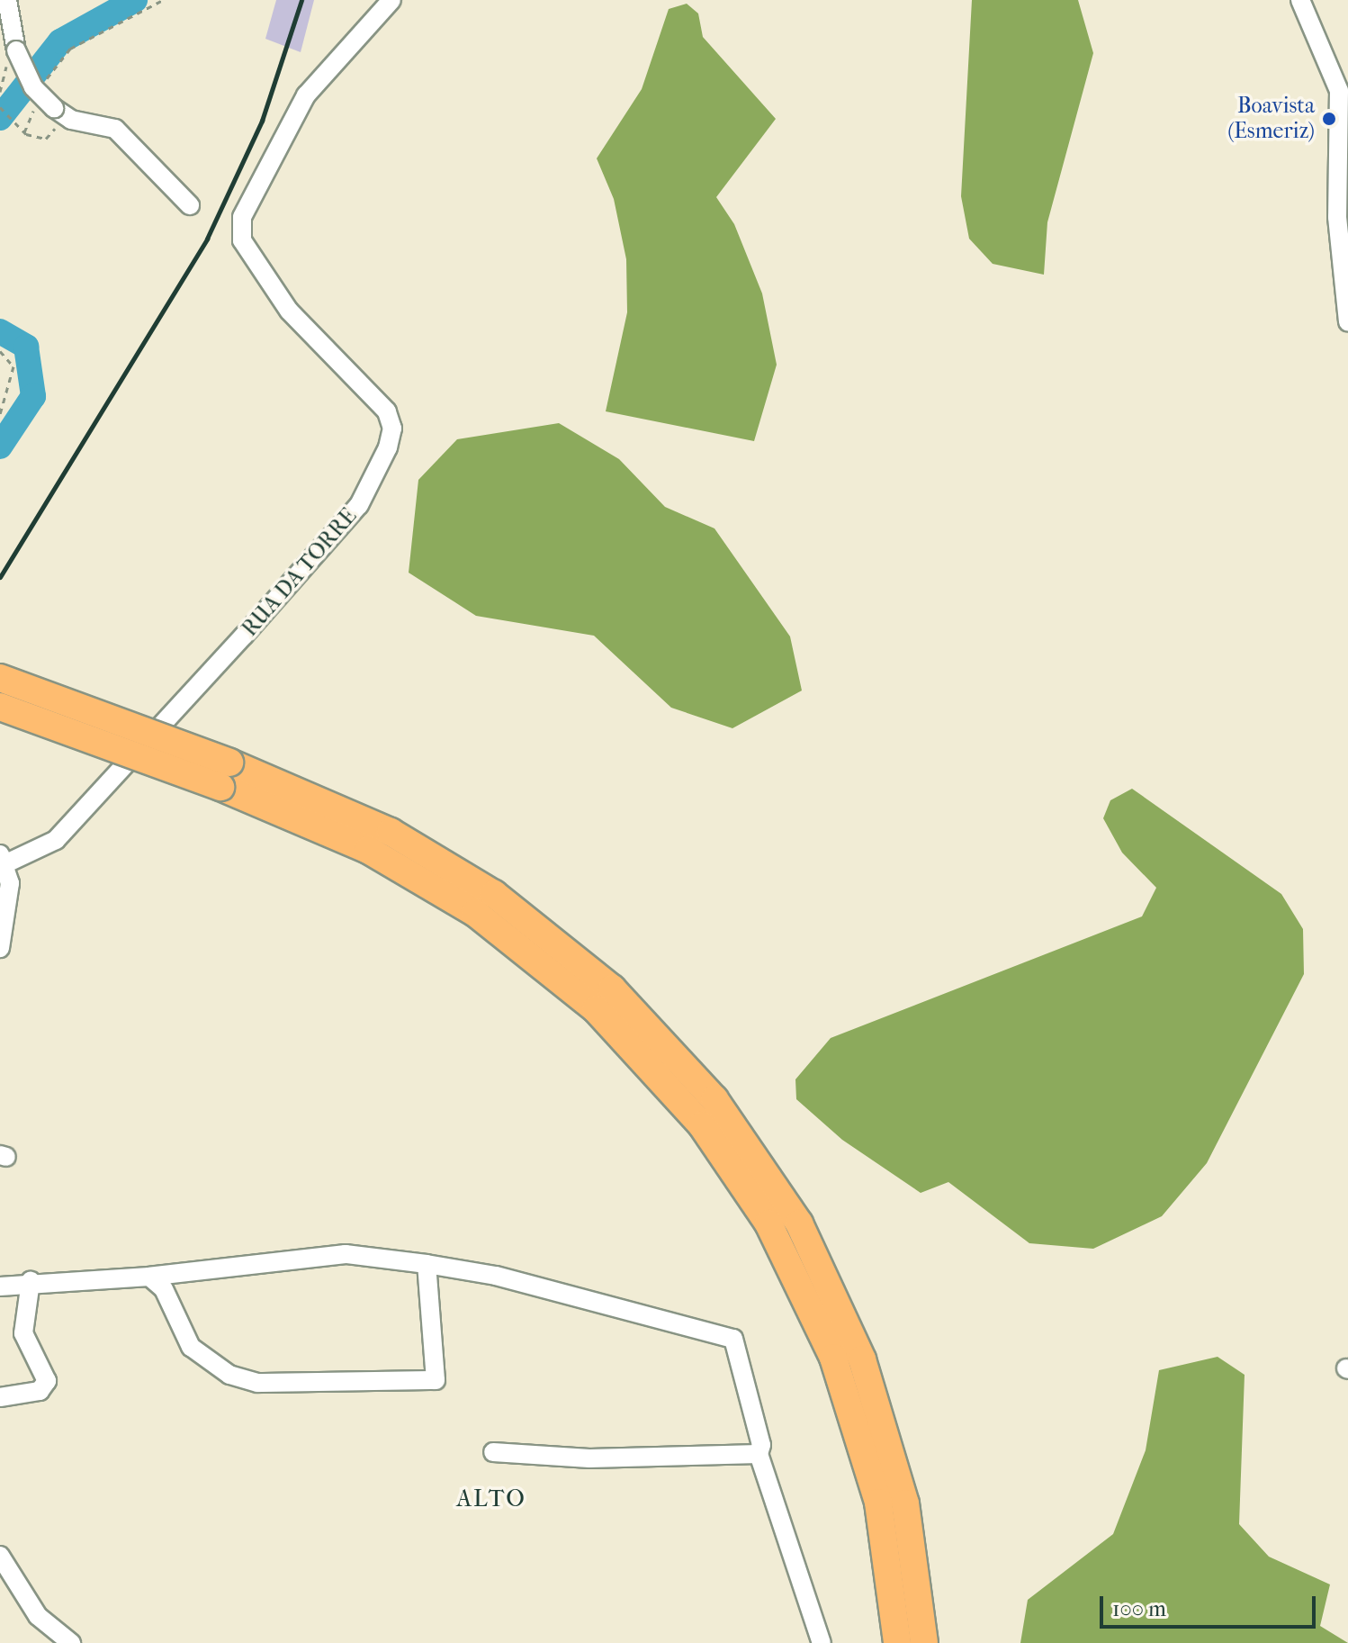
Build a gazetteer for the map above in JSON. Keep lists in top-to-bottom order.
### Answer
{
  "streets": {
    "street": ["RUA DA TORRE"]
  },
  "districts": ["ALTO"],
  "places": ["Boavista (Esmeriz)"],
  "scale_bar": "100 m"
}
